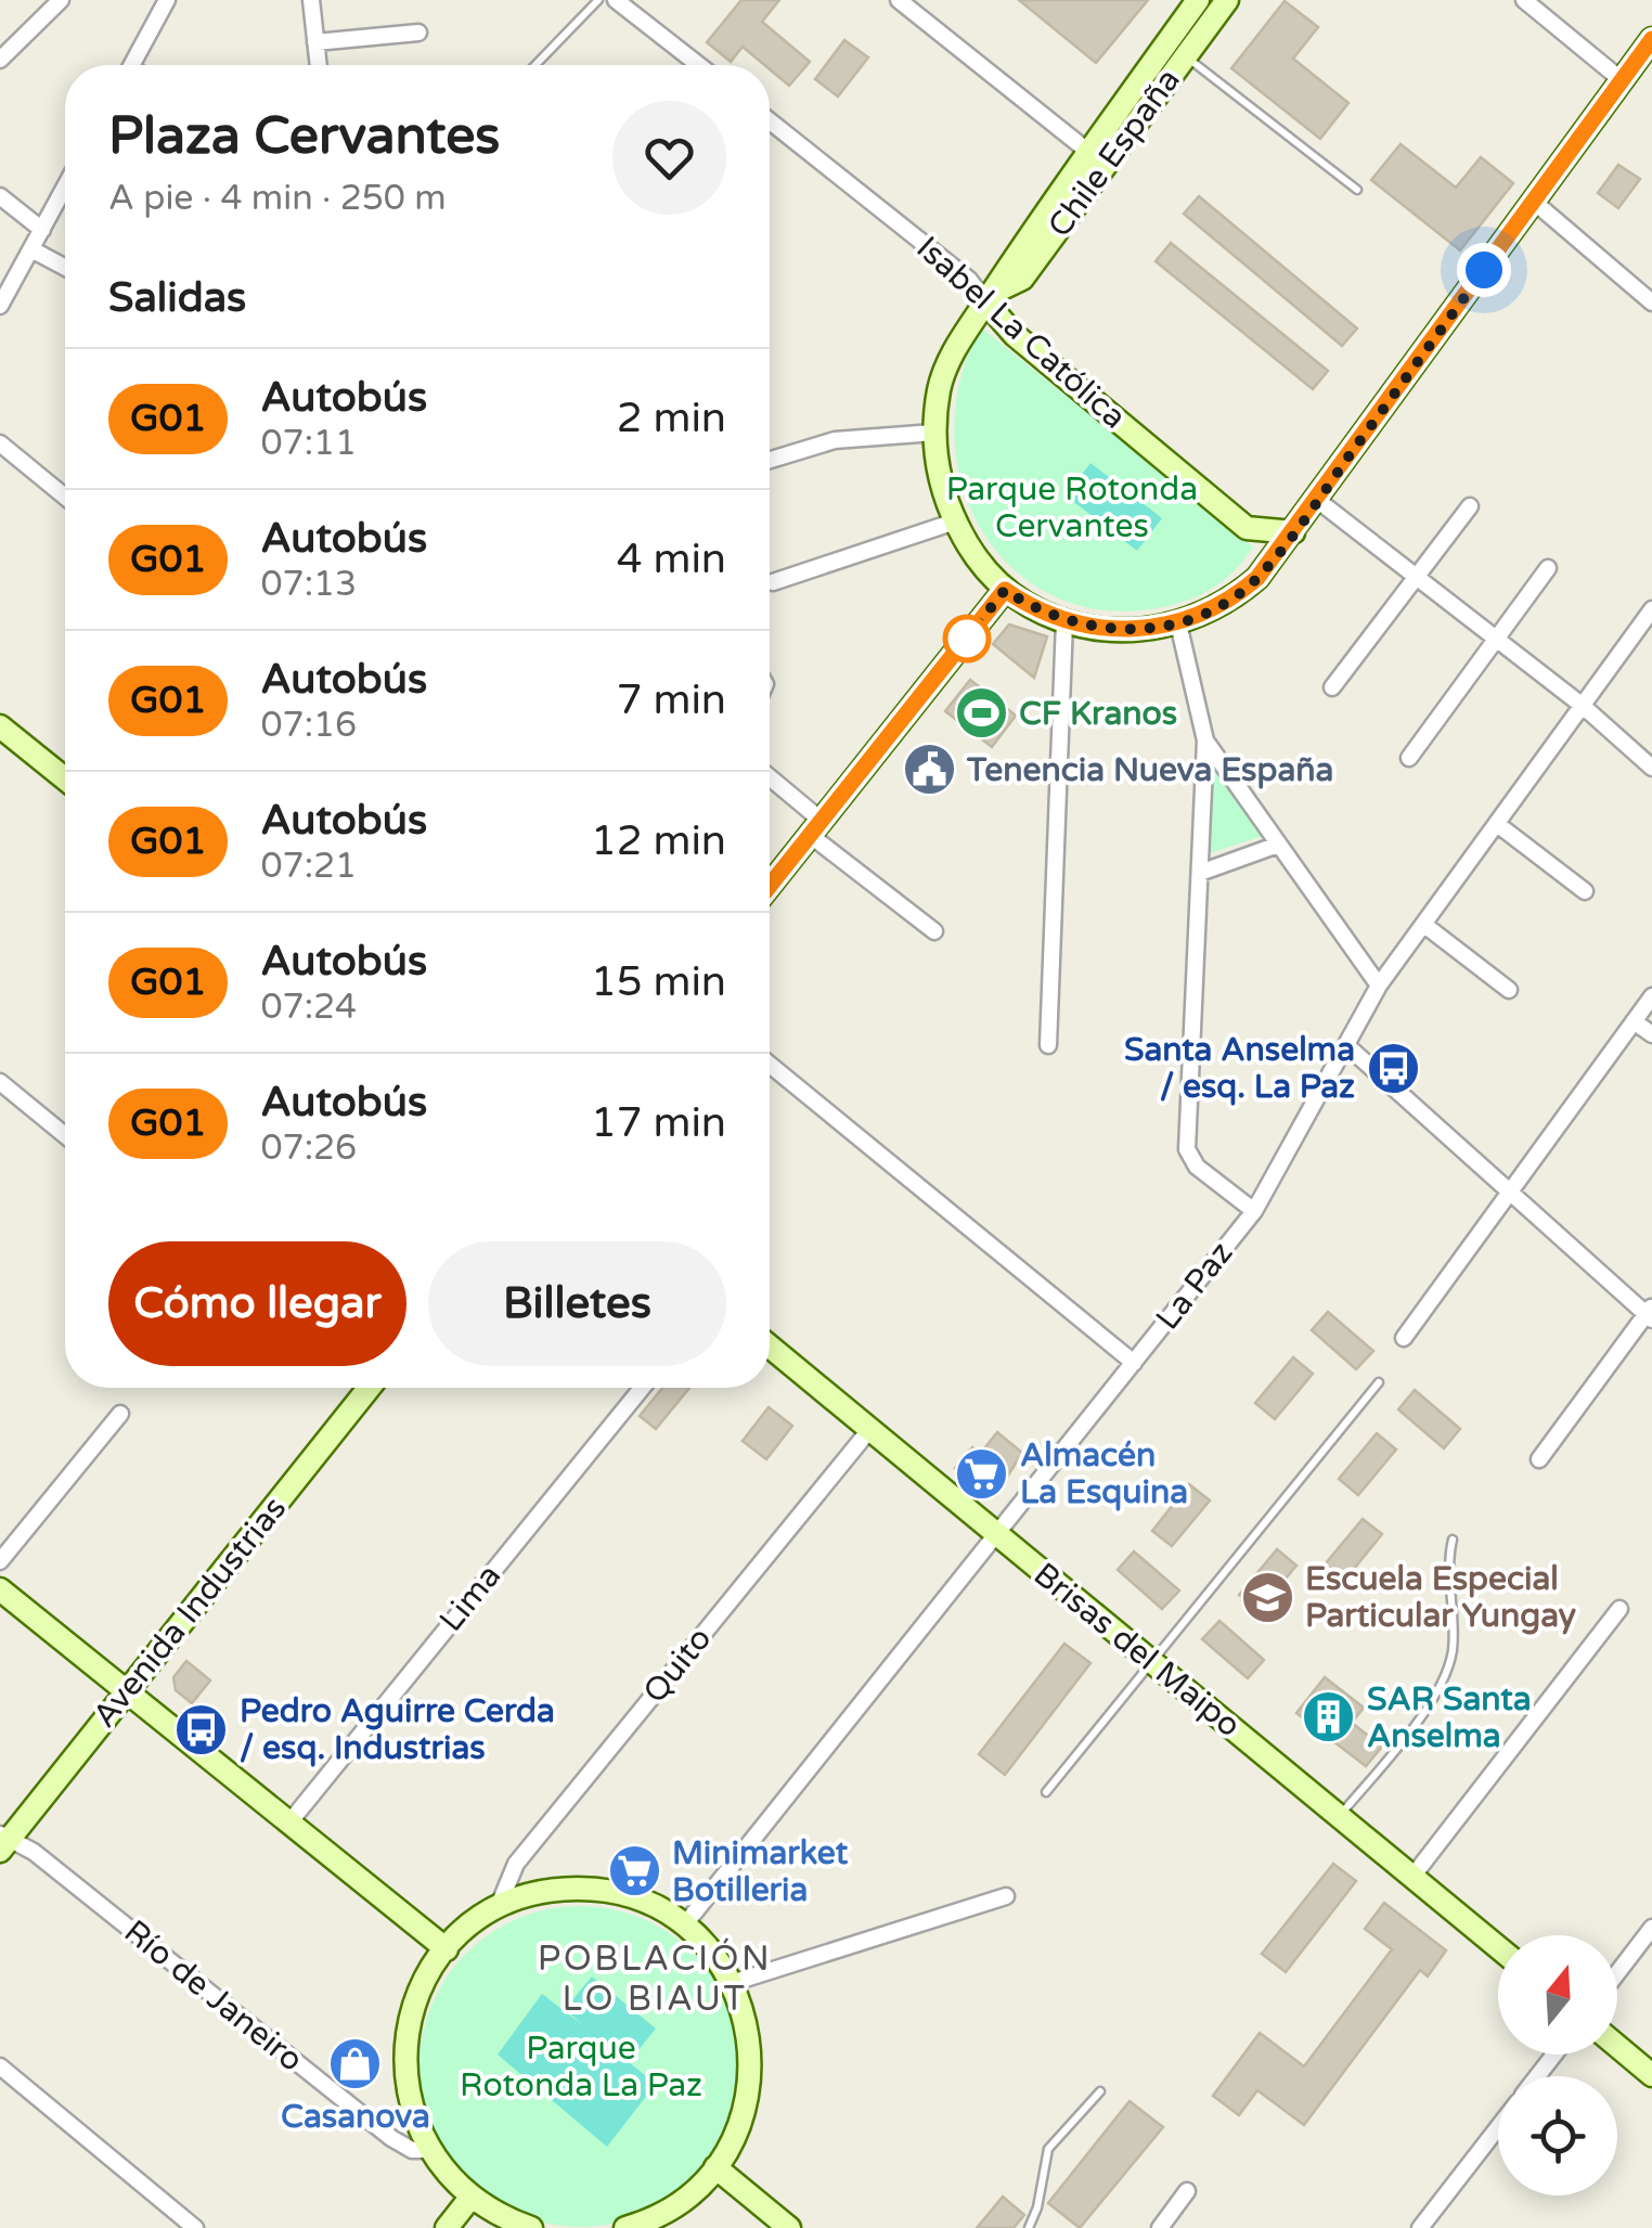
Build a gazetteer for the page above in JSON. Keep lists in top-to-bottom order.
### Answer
{
  "streets": {
    "street": [
      "Chile España",
      "Isabel La Católica",
      "La Paz",
      "Lima",
      "Avenida Industrias",
      "Brisas del Maipo",
      "Quito",
      "Río de Janeiro"
    ]
  },
  "crossings": [
    ["Chile España", "Isabel La Católica"],
    ["La Paz", "Brisas del Maipo"],
    ["Avenida Industrias", "Río de Janeiro"],
    ["Brisas del Maipo", "Quito"]
  ],
  "districts": ["POBLACIÓN LO BIAUT"],
  "parks": ["Parque Rotonda Cervantes", "Parque Rotonda La Paz"],
  "places": {
    "sports": ["CF Kranos"],
    "public building": ["Tenencia Nueva España"],
    "bus stop": ["Santa Anselma / esq. La Paz", "Pedro Aguirre Cerda / esq. Industrias"],
    "supermarket": ["Almacén La Esquina", "Minimarket Botilleria"],
    "school or university": ["Escuela Especial Particular Yungay"],
    "building": ["SAR Santa Anselma"],
    "shop": ["Casanova"]
  },
  "lines": ["bus line G01"],
  "north": "top",
  "page": {
    "heading": [
      ["Plaza Cervantes", "A pie · 4 min · 250 m"],
      "Salidas"
    ],
    "list": [
      {
        "mark": "G01",
        "name": "Autobús",
        "note": "07:11",
        "value": "2 min"
      },
      {
        "mark": "G01",
        "name": "Autobús",
        "note": "07:13",
        "value": "4 min"
      },
      {
        "mark": "G01",
        "name": "Autobús",
        "note": "07:16",
        "value": "7 min"
      },
      {
        "mark": "G01",
        "name": "Autobús",
        "note": "07:21",
        "value": "12 min"
      },
      {
        "mark": "G01",
        "name": "Autobús",
        "note": "07:24",
        "value": "15 min"
      },
      {
        "mark": "G01",
        "name": "Autobús",
        "note": "07:26",
        "value": "17 min"
      }
    ],
    "buttons": ["Cómo llegar", "Billetes"]
  }
}
